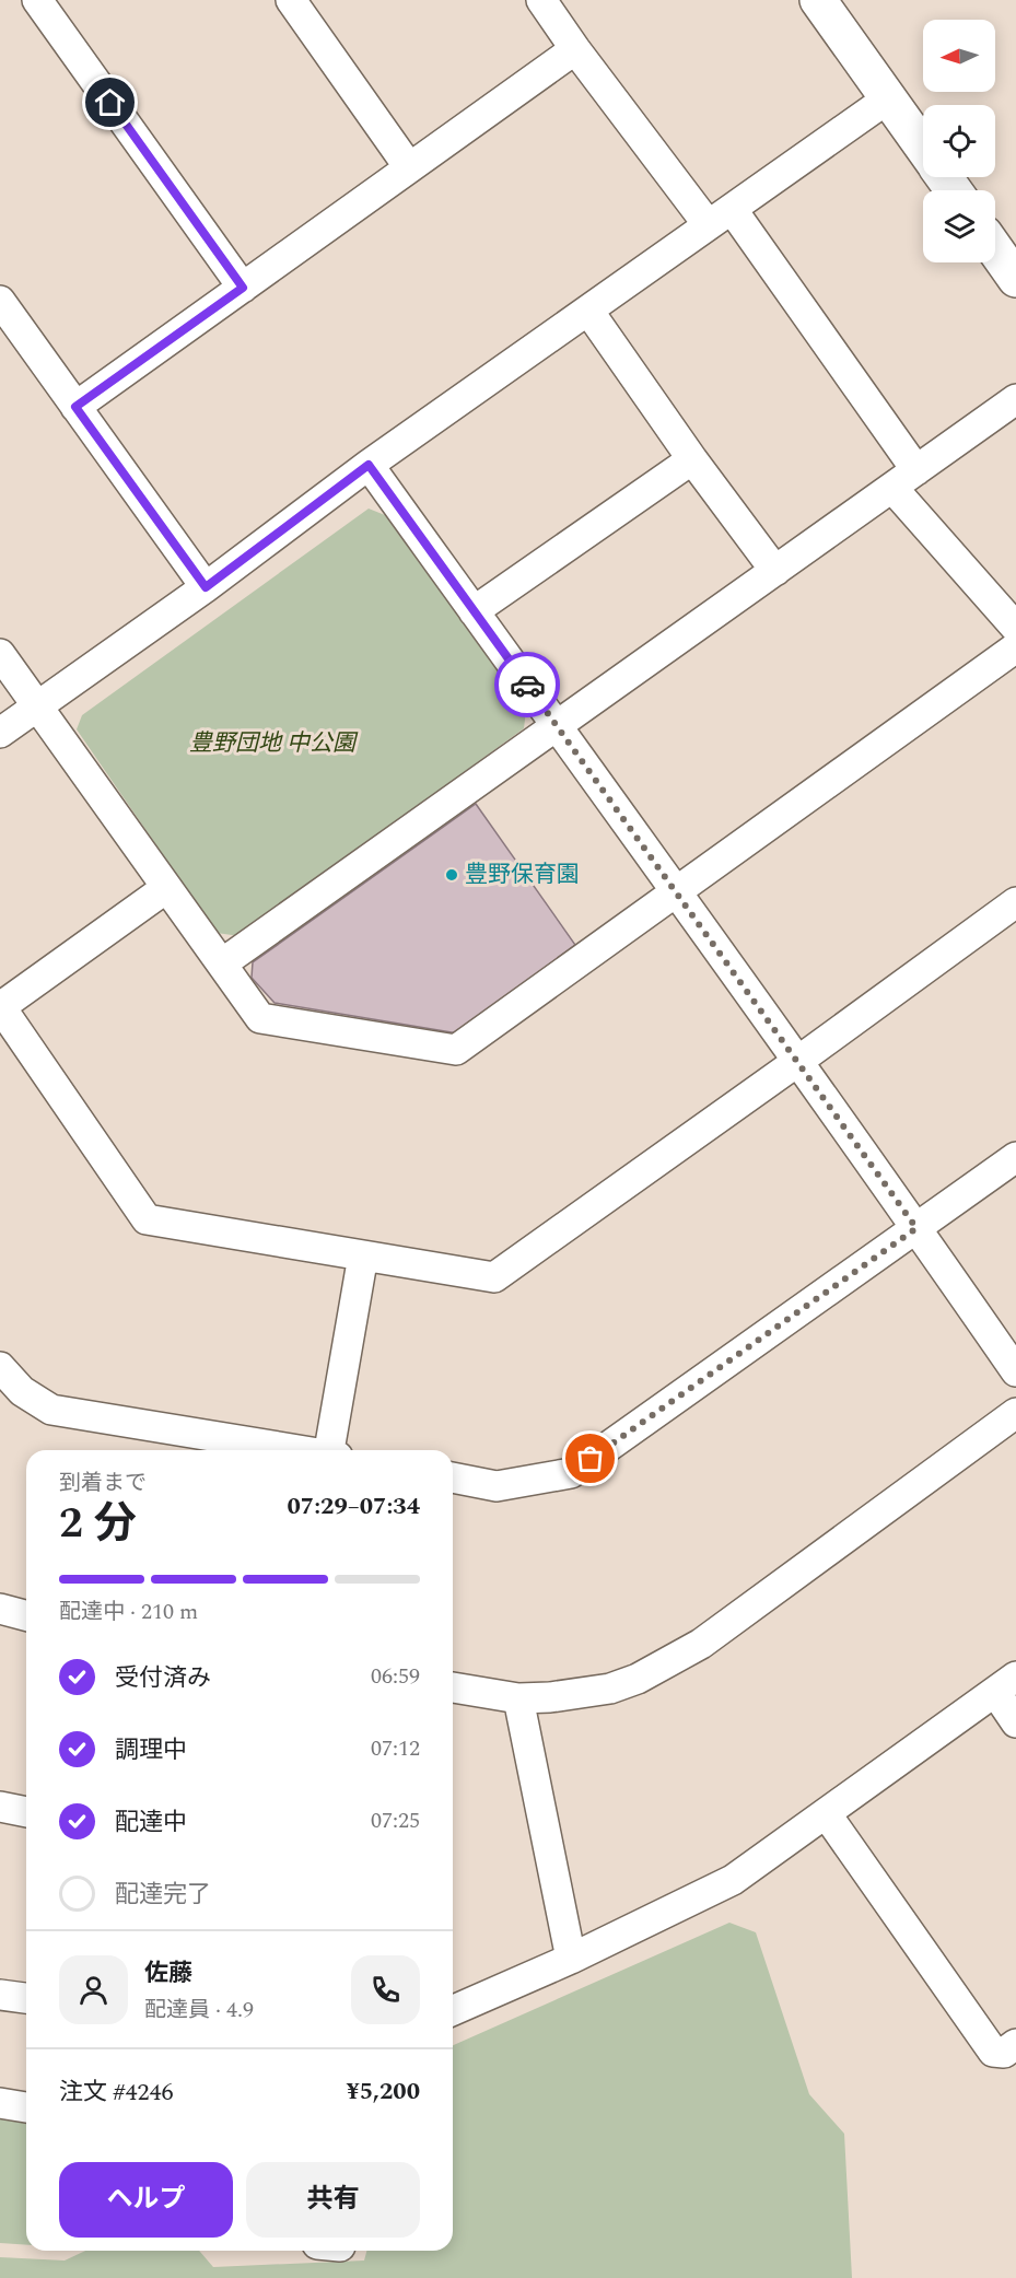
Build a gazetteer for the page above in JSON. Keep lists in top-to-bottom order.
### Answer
{
  "parks": ["豊野団地 中公園"],
  "places": ["豊野保育園"],
  "north": "left",
  "page": {
    "heading": ["2 分", "到着まで", "07:29–07:34"],
    "panel": [
      "佐藤",
      "配達員 · 4.9",
      "注文 #4246",
      "¥5,200"
    ],
    "bar": "配達中 · 210 m",
    "list": [
      ["受付済み", "06:59"],
      ["調理中", "07:12"],
      ["配達中", "07:25"],
      "配達完了"
    ],
    "buttons": ["ヘルプ", "共有"]
  }
}
